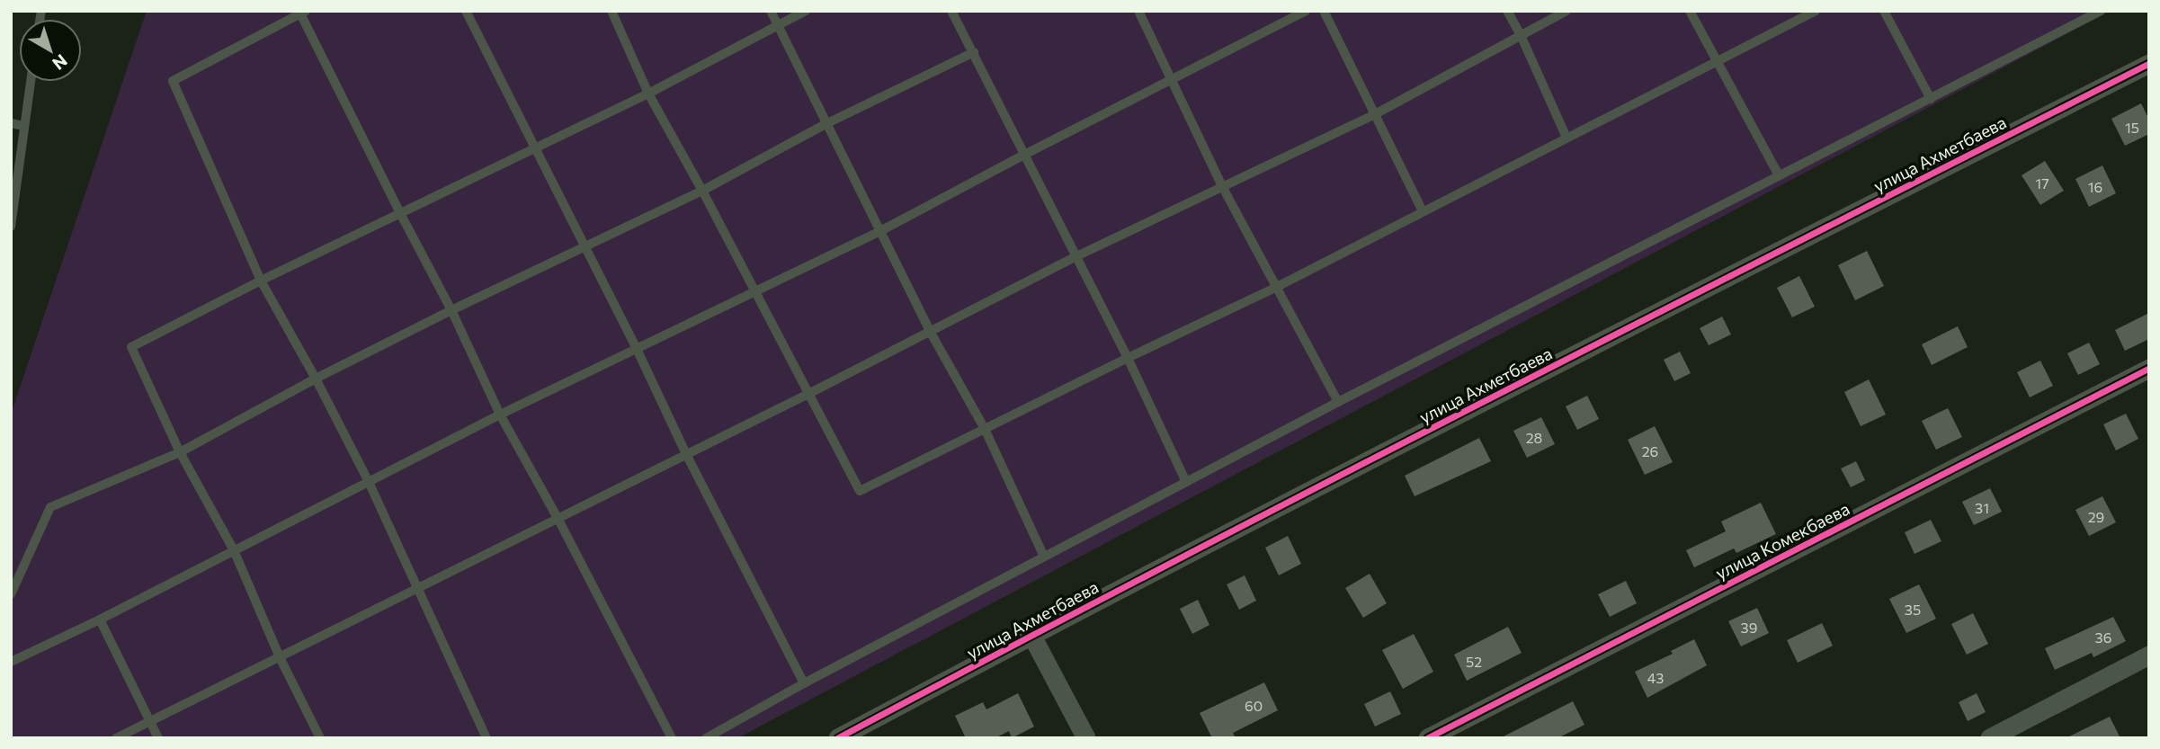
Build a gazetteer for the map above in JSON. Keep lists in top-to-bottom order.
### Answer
{
  "streets": {
    "street": ["улица Ахметбаева", "улица Комекбаева"]
  },
  "house_numbers": [
    "15",
    "17",
    "16",
    "28",
    "26",
    "31",
    "29",
    "35",
    "39",
    "36",
    "52",
    "43",
    "60"
  ],
  "north": "bottom right"
}
